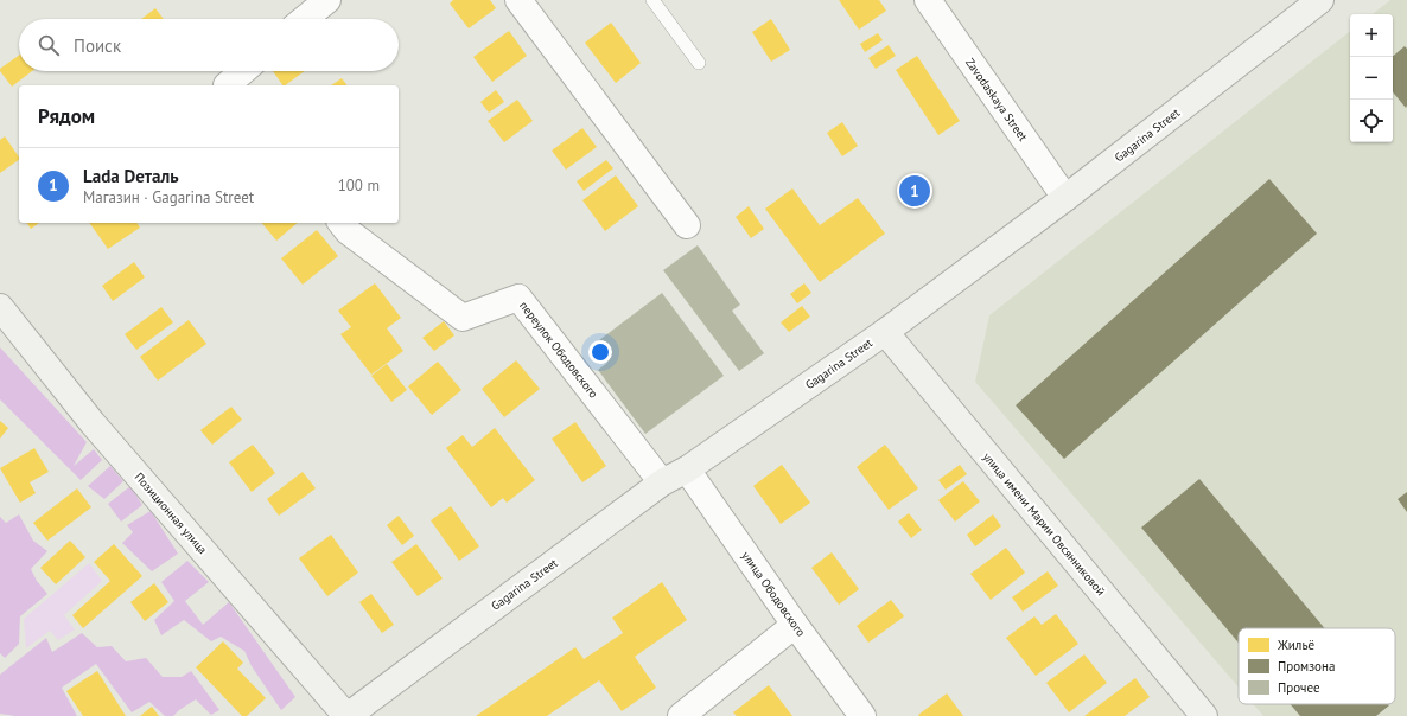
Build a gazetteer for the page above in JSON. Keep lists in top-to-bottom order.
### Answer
{
  "streets": {
    "main road": ["Gagarina Street", "Позиционная улица", "улица имени Марии Овсянниковой"],
    "street": ["Zavodaskaya Street", "переулок Ободовского", "улица Ободовского"]
  },
  "crossings": [
    ["Zavodaskaya Street", "Gagarina Street"],
    ["Gagarina Street", "переулок Ободовского"],
    ["Gagarina Street", "Позиционная улица"],
    ["Gagarina Street", "улица имени Марии Овсянниковой"],
    ["Gagarina Street", "улица Ободовского"]
  ],
  "legend": ["Жильё", "Промзона", "Прочее"],
  "page": {
    "map_buttons": ["+", "−"],
    "search": "Поиск",
    "heading": "Рядом",
    "list": [
      {
        "mark": "1",
        "name": "Lada Dеталь",
        "note": "Магазин · Gagarina Street",
        "value": "100 m"
      }
    ],
    "pins": "1"
  }
}
